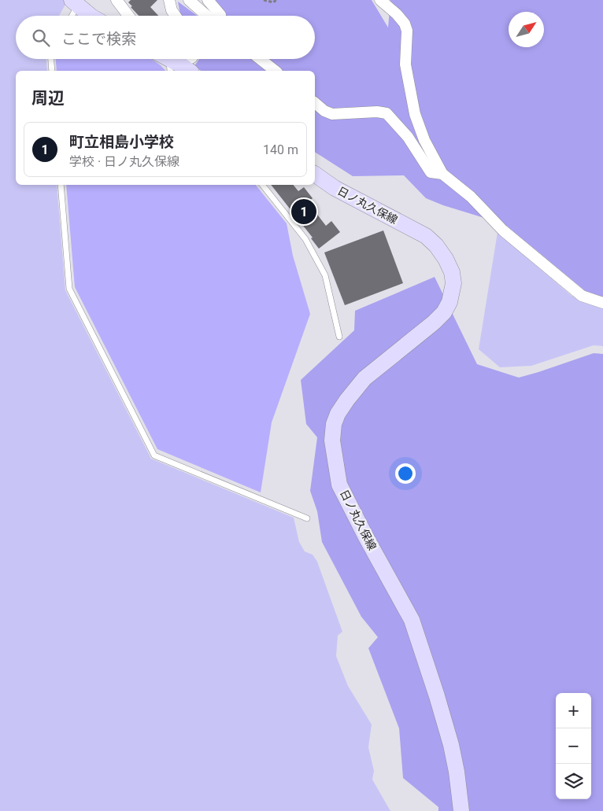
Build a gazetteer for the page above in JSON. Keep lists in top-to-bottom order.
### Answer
{
  "streets": {
    "main road": ["日ノ丸久保線"]
  },
  "north": "top right",
  "page": {
    "search": "ここで検索",
    "heading": "周辺",
    "list": [
      {
        "mark": "1",
        "name": "町立相島小学校",
        "note": "学校 · 日ノ丸久保線",
        "value": "140 m"
      }
    ],
    "pins": "1",
    "map_buttons": ["+", "−"]
  }
}
